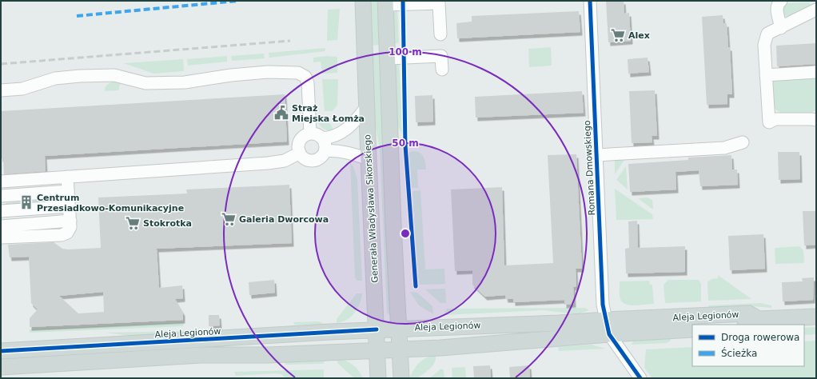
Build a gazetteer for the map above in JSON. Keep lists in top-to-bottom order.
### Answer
{
  "streets": {
    "main road": ["Generała Władysława Sikorskiego", "Aleja Legionów"],
    "street": ["Romana Dmowskiego"]
  },
  "crossings": [
    ["Romana Dmowskiego", "Aleja Legionów"],
    ["Generała Władysława Sikorskiego", "Aleja Legionów"]
  ],
  "places": {
    "supermarket": ["Alex", "Galeria Dworcowa", "Stokrotka"],
    "public building": ["Straż Miejska Łomża"],
    "building": ["Centrum Przesiadkowo-Komunikacyjne"]
  },
  "legend": ["Droga rowerowa", "Ścieżka"],
  "rings": ["100 m", "50 m"]
}
